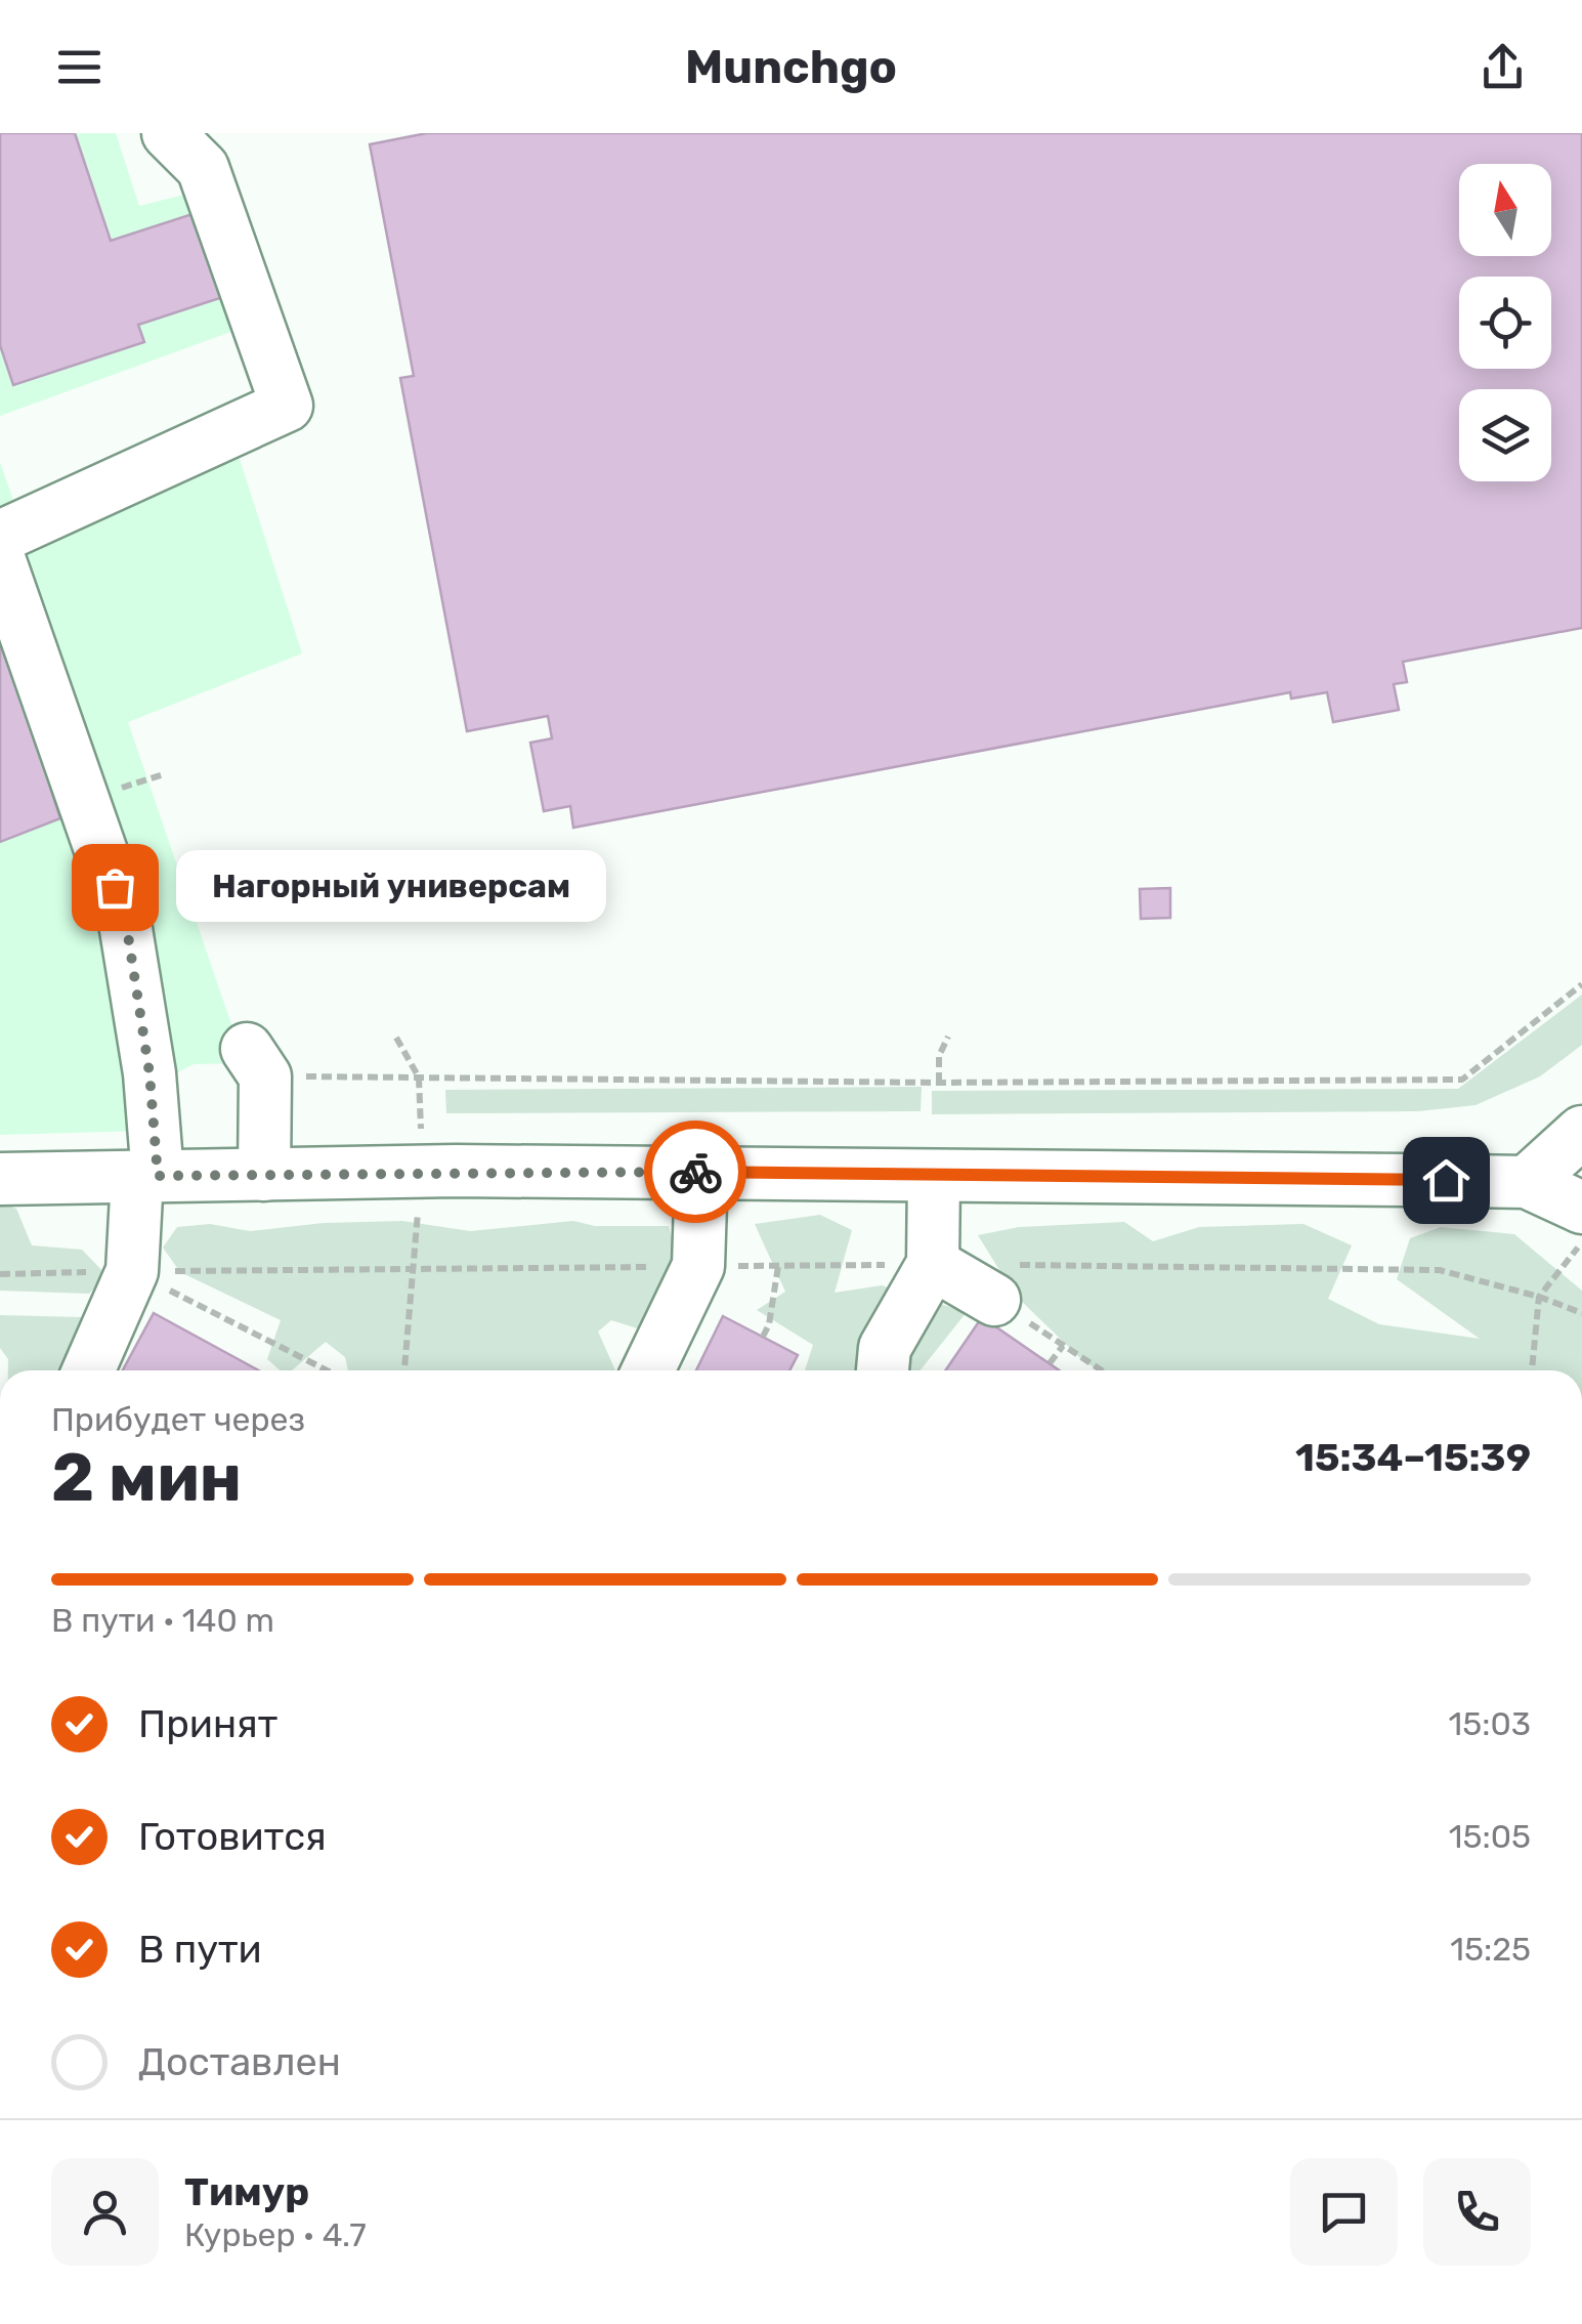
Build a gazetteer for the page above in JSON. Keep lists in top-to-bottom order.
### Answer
{
  "places": ["Нагорный универсам"],
  "north": "top",
  "page": {
    "header": "Munchgo",
    "bubble": "Нагорный универсам",
    "heading": ["2 мин", "Прибудет через", "15:34–15:39"],
    "panel": ["Тимур", "Курьер · 4.7"],
    "bar": "В пути · 140 m",
    "list": [
      ["Принят", "15:03"],
      ["Готовится", "15:05"],
      ["В пути", "15:25"],
      "Доставлен"
    ]
  }
}
